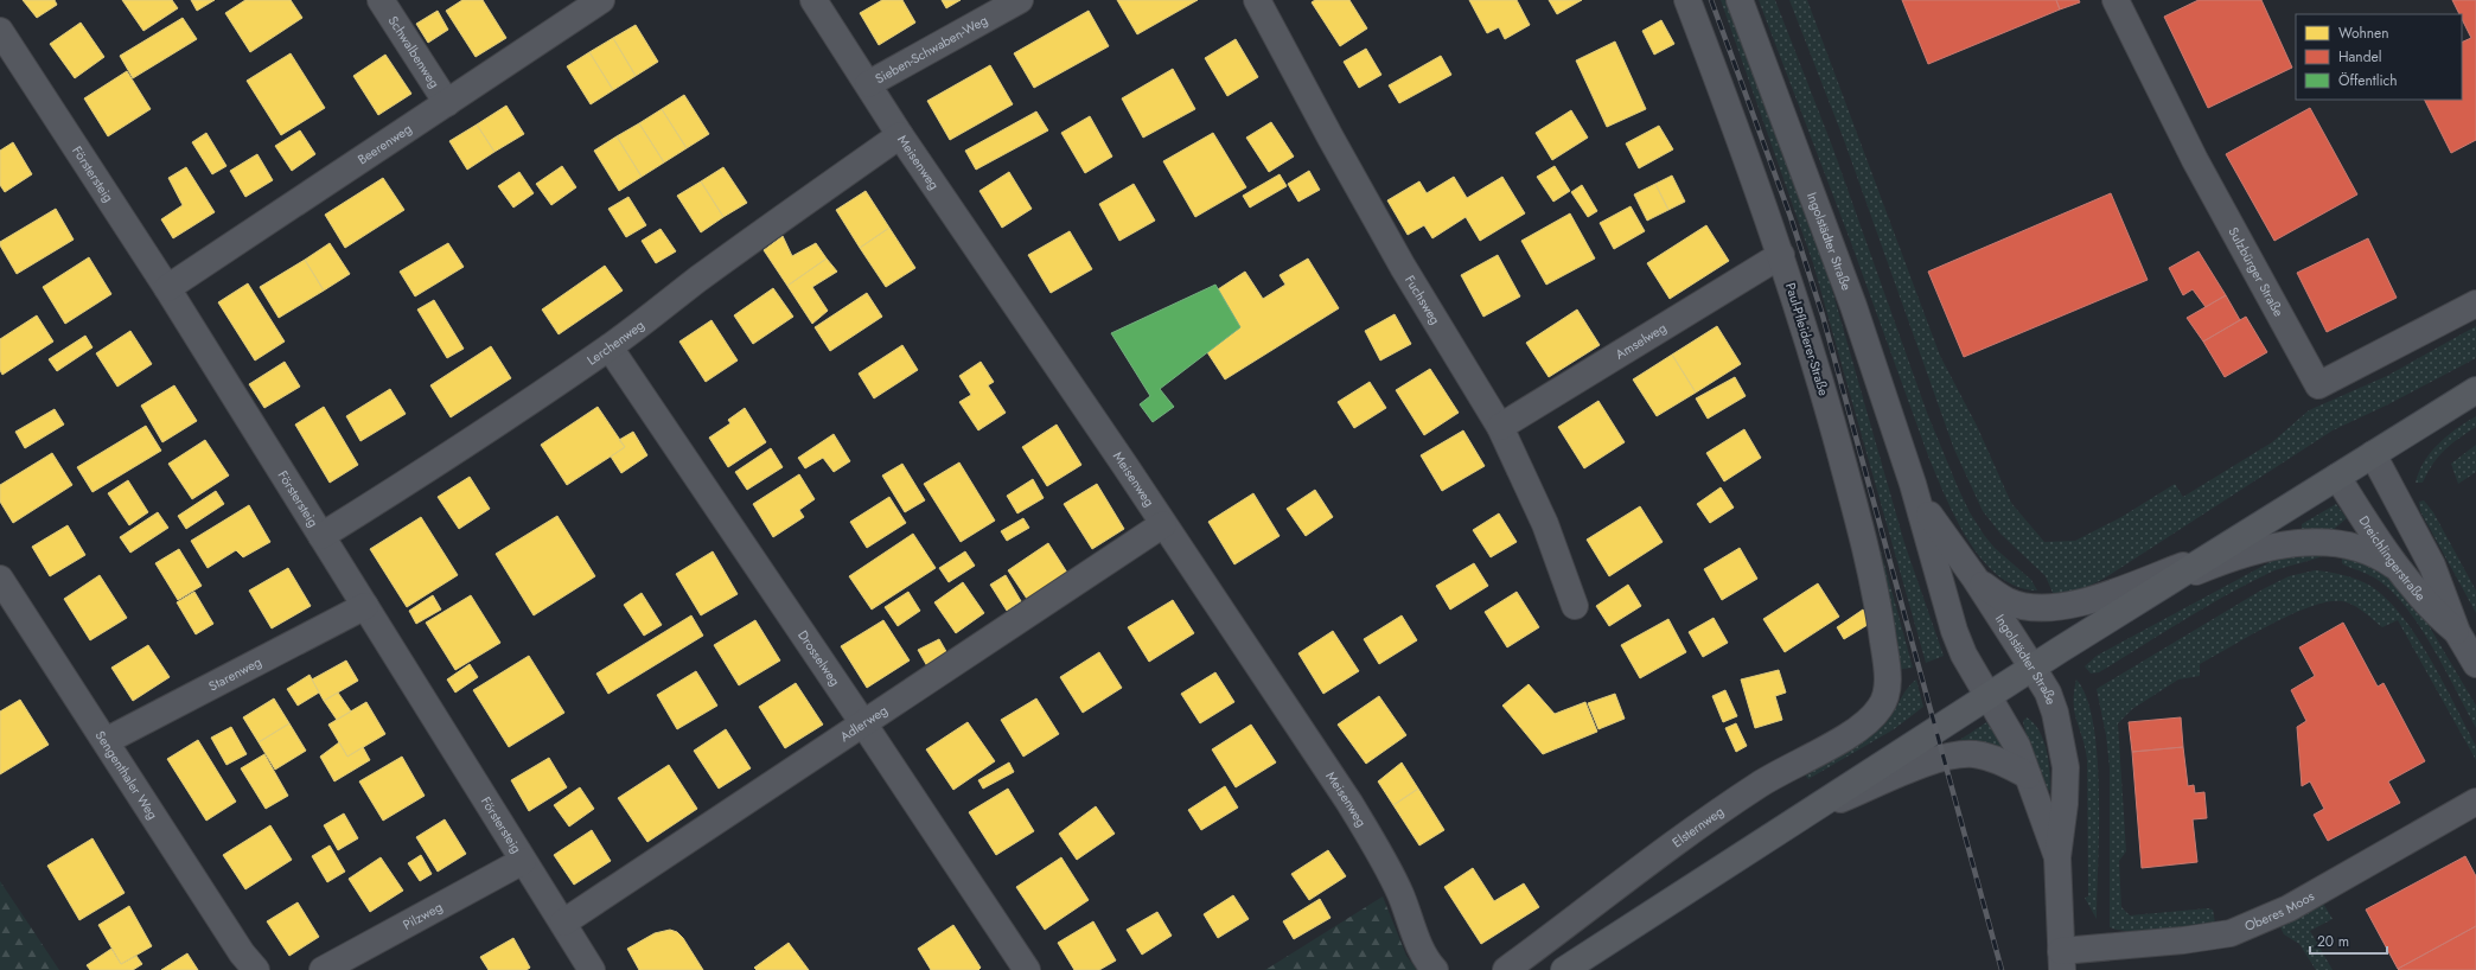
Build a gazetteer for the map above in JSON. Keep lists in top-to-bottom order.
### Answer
{
  "streets": {
    "street": [
      "Sieben-Schwaben-Weg",
      "Schwalbenweg",
      "Beerenweg",
      "Meisenweg",
      "Förstersteig",
      "Ingolstädter Straße",
      "Sulzbürger Straße",
      "Fuchsweg",
      "Paul-Pfleiderer-Straße",
      "Lerchenweg",
      "Amselweg",
      "Dreichlingerstraße",
      "Drosselweg",
      "Starenweg",
      "Adlerweg",
      "Sengenthaler Weg",
      "Elsternweg",
      "Oberes Moos",
      "Pilzweg"
    ]
  },
  "crossings": [
    ["Sieben-Schwaben-Weg", "Meisenweg"],
    ["Schwalbenweg", "Beerenweg"],
    ["Beerenweg", "Förstersteig"],
    ["Meisenweg", "Lerchenweg"],
    ["Meisenweg", "Adlerweg"],
    ["Förstersteig", "Lerchenweg"],
    ["Förstersteig", "Starenweg"],
    ["Förstersteig", "Adlerweg"],
    ["Förstersteig", "Pilzweg"],
    ["Ingolstädter Straße", "Oberes Moos"],
    ["Fuchsweg", "Amselweg"],
    ["Paul-Pfleiderer-Straße", "Amselweg"],
    ["Paul-Pfleiderer-Straße", "Elsternweg"],
    ["Lerchenweg", "Drosselweg"],
    ["Drosselweg", "Adlerweg"],
    ["Starenweg", "Sengenthaler Weg"]
  ],
  "legend": ["Wohnen", "Handel", "Öffentlich"],
  "scale_bar": "20 m"
}
